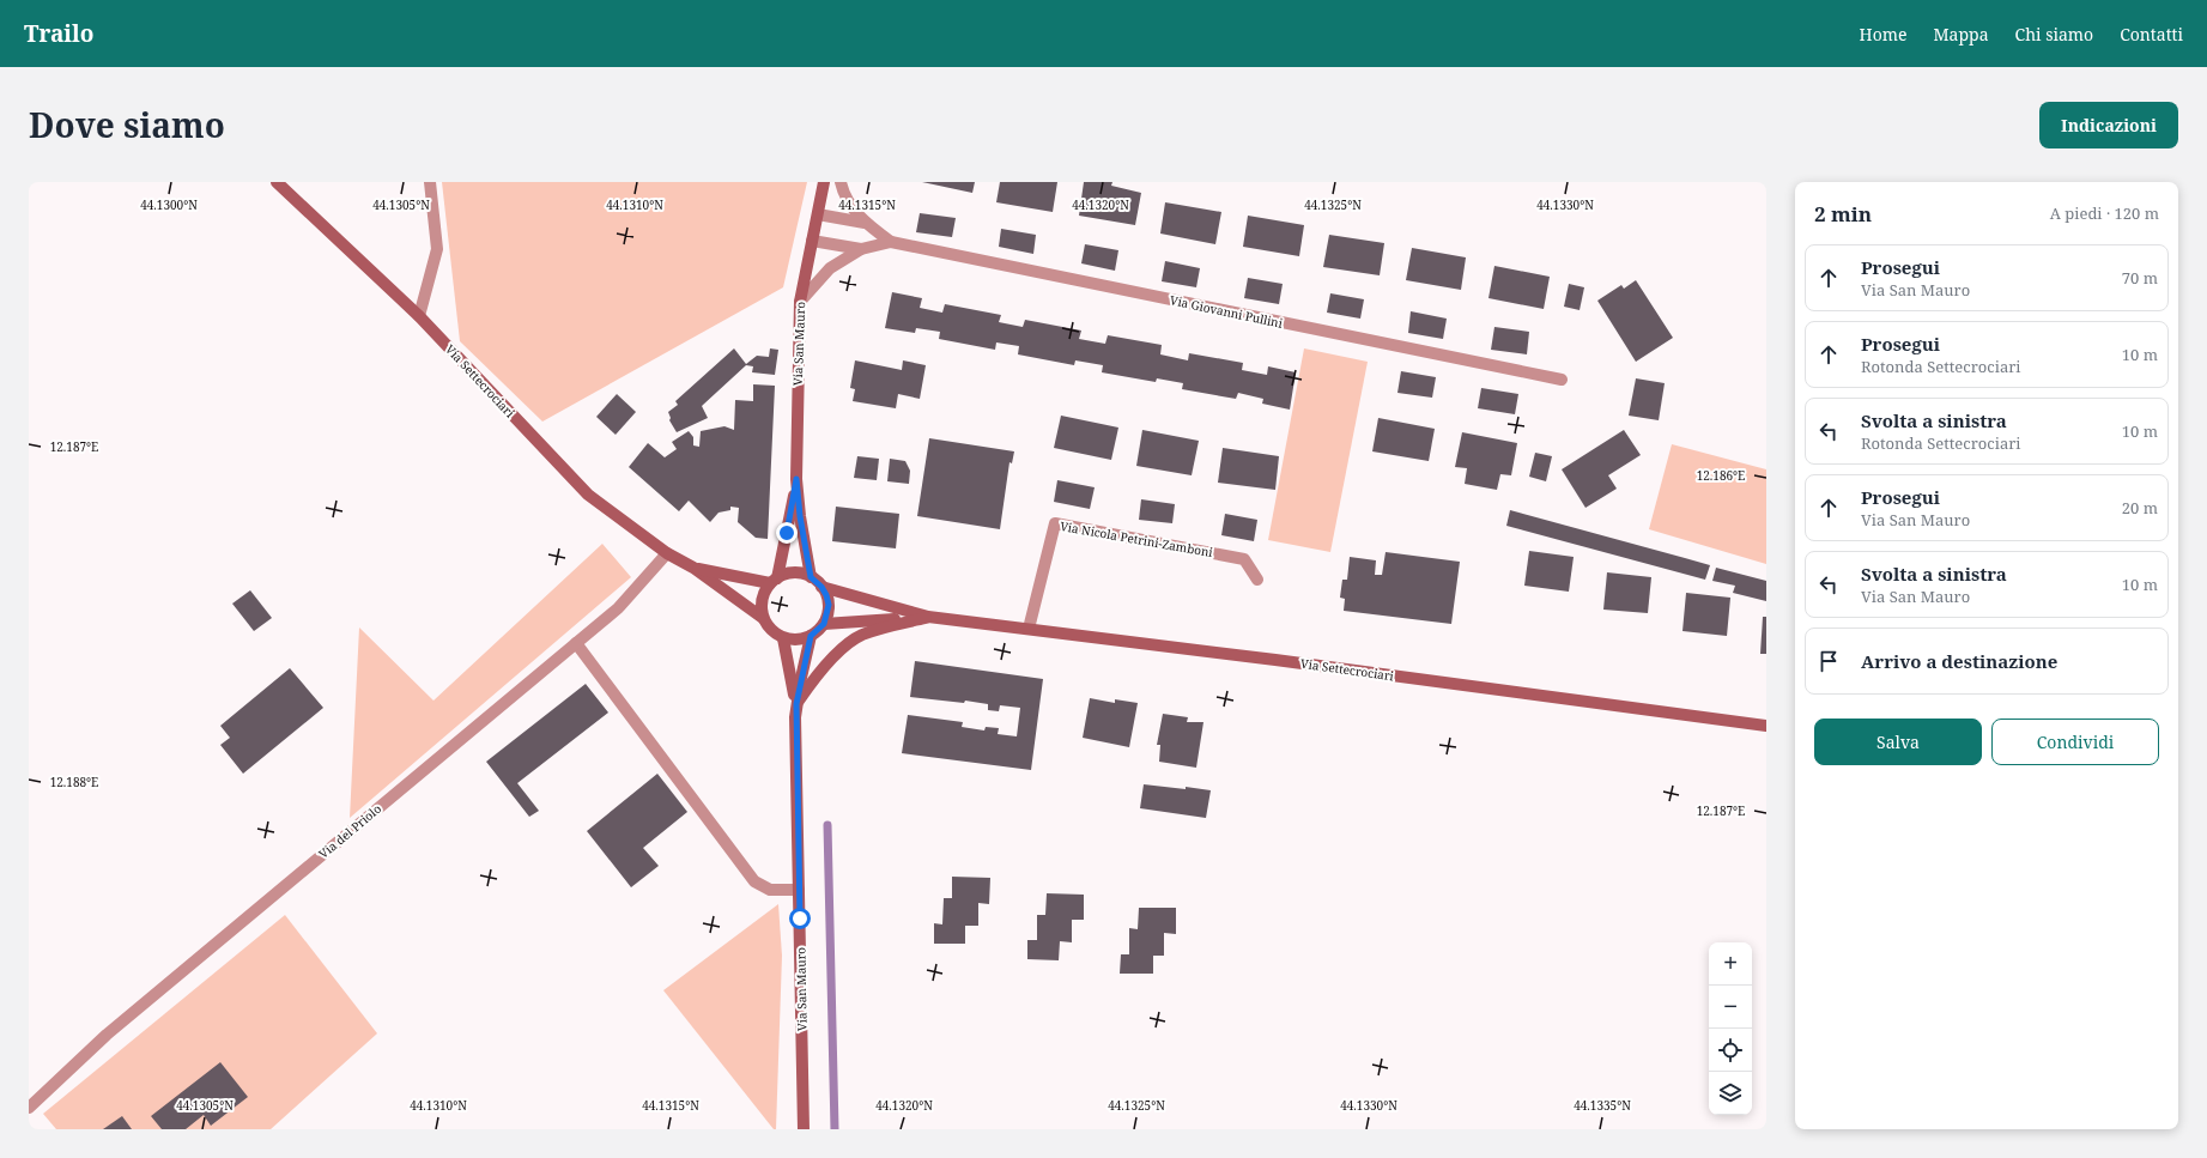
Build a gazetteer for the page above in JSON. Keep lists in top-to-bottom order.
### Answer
{
  "streets": {
    "main road": ["Via San Mauro", "Via Settecrociari"],
    "street": ["Via Giovanni Pullini", "Via Nicola Petrini-Zamboni", "Via del Priolo"]
  },
  "crossings": [
    ["Via Giovanni Pullini", "Via San Mauro"],
    ["Via San Mauro", "Via Settecrociari"],
    ["Via Settecrociari", "Via Nicola Petrini-Zamboni"],
    ["Via Settecrociari", "Via del Priolo"]
  ],
  "page": {
    "header": "Trailo",
    "nav": [
      "Home",
      "Mappa",
      "Chi siamo",
      "Contatti"
    ],
    "title": "Dove siamo",
    "buttons": [
      "Indicazioni",
      ["Salva", "Condividi"]
    ],
    "heading": ["2 min", "A piedi · 120 m"],
    "list": [
      ["Prosegui", "Via San Mauro", "70 m"],
      ["Prosegui", "Rotonda Settecrociari", "10 m"],
      ["Svolta a sinistra", "Rotonda Settecrociari", "10 m"],
      ["Prosegui", "Via San Mauro", "20 m"],
      ["Svolta a sinistra", "Via San Mauro", "10 m"],
      "Arrivo a destinazione"
    ],
    "map_buttons": ["+", "−"]
  },
  "coordinates": [
    "44.1300°N",
    "44.1305°N",
    "44.1310°N",
    "44.1315°N",
    "44.1320°N",
    "44.1325°N",
    "44.1330°N",
    "12.187°E",
    "12.186°E",
    "12.188°E",
    "44.1335°N"
  ]
}
